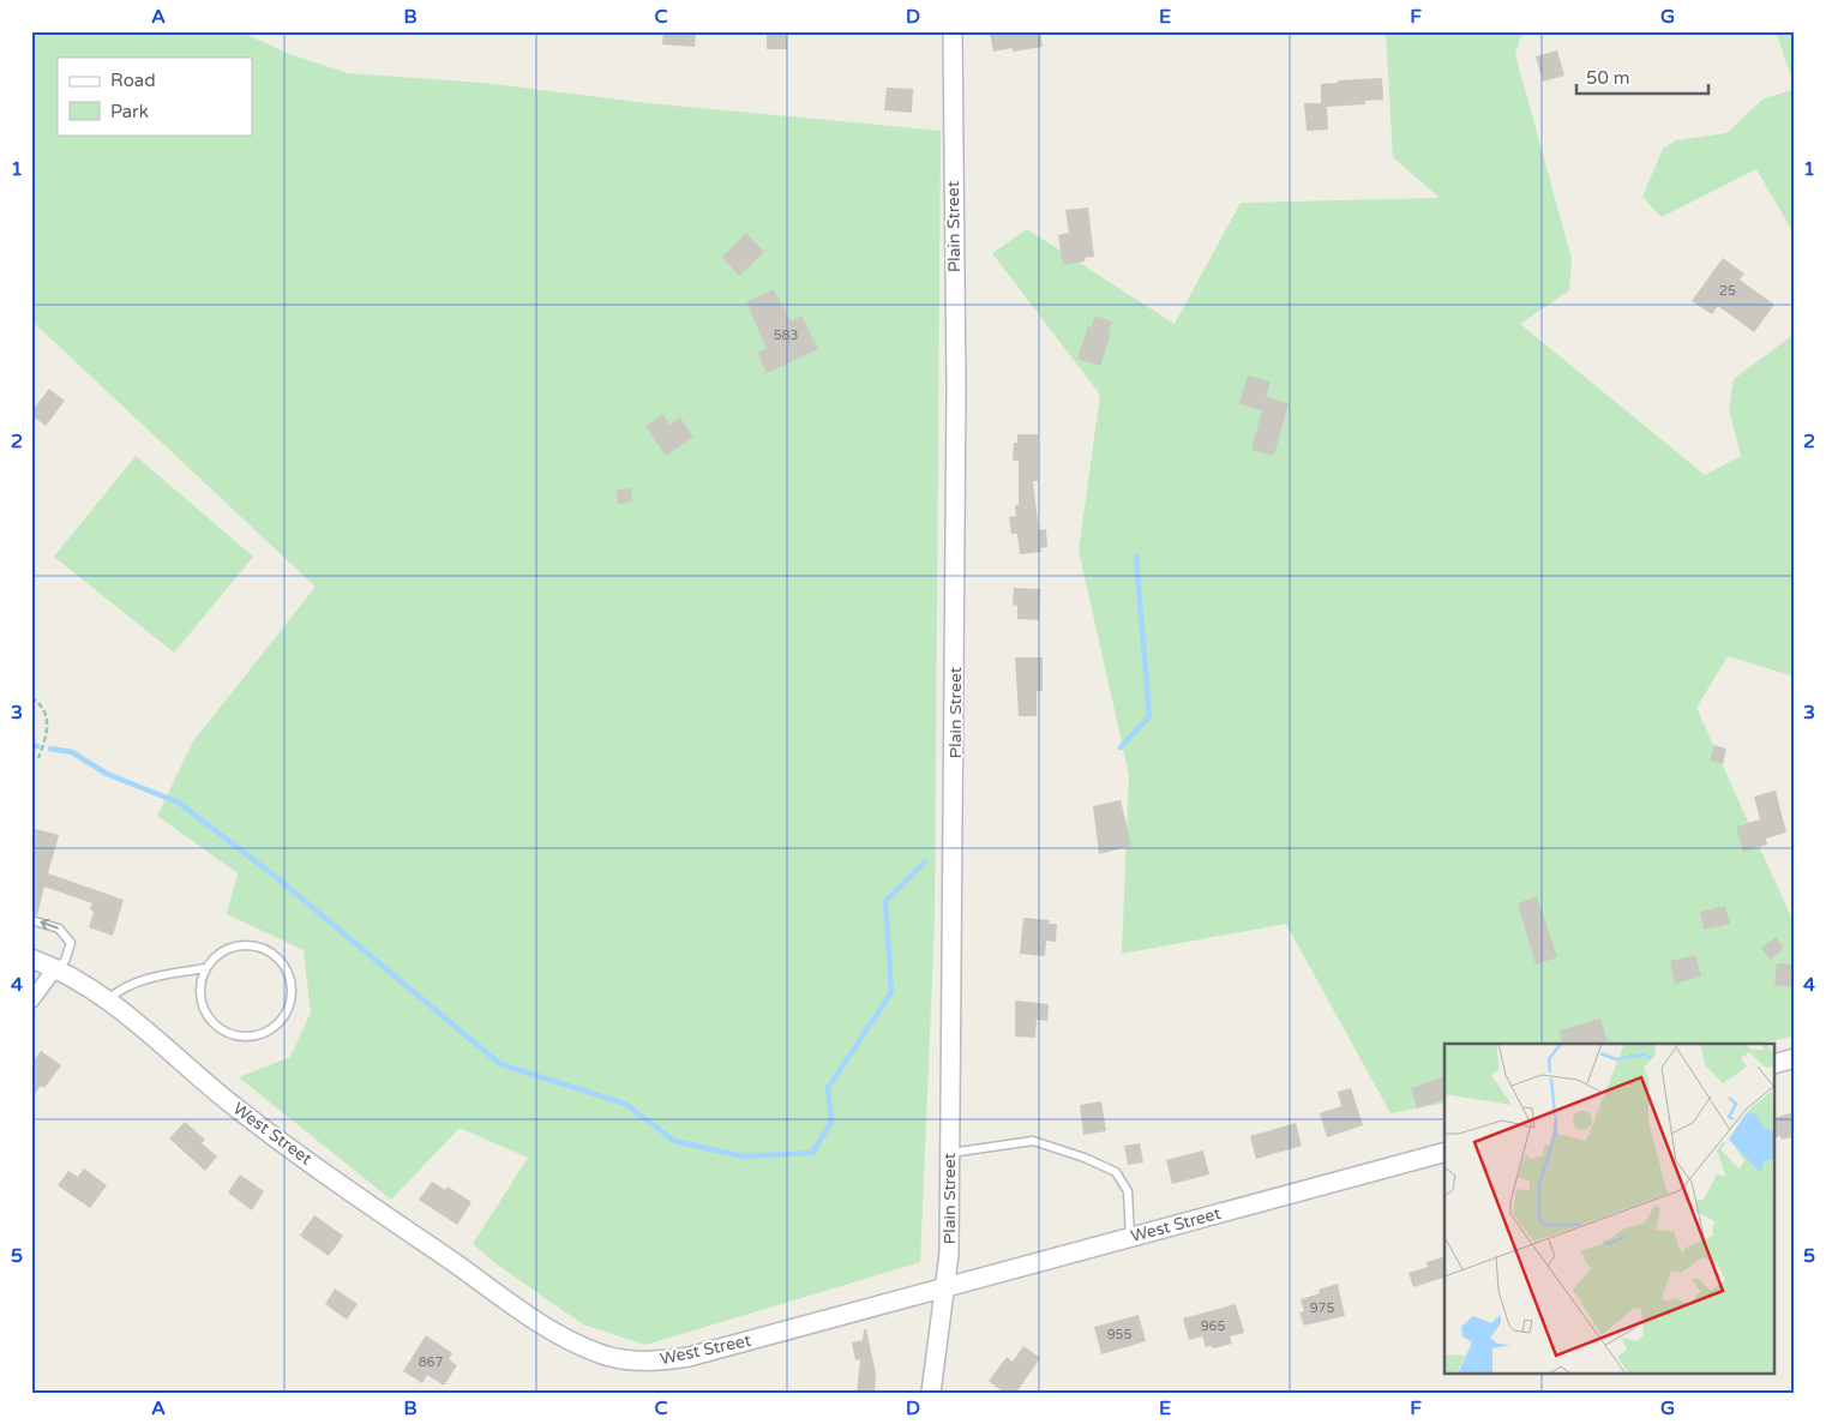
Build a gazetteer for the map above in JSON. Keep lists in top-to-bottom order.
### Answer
{
  "streets": {
    "street": ["Plain Street", "West Street"]
  },
  "crossings": [
    ["Plain Street", "West Street"]
  ],
  "house_numbers": [
    "25",
    "583",
    "975",
    "965",
    "955",
    "867"
  ],
  "legend": ["Road", "Park"],
  "scale_bar": "50 m",
  "grid": {
    "columns": [
      "A",
      "B",
      "C",
      "D",
      "E",
      "F",
      "G"
    ],
    "rows": [
      "1",
      "2",
      "3",
      "4",
      "5"
    ]
  }
}
